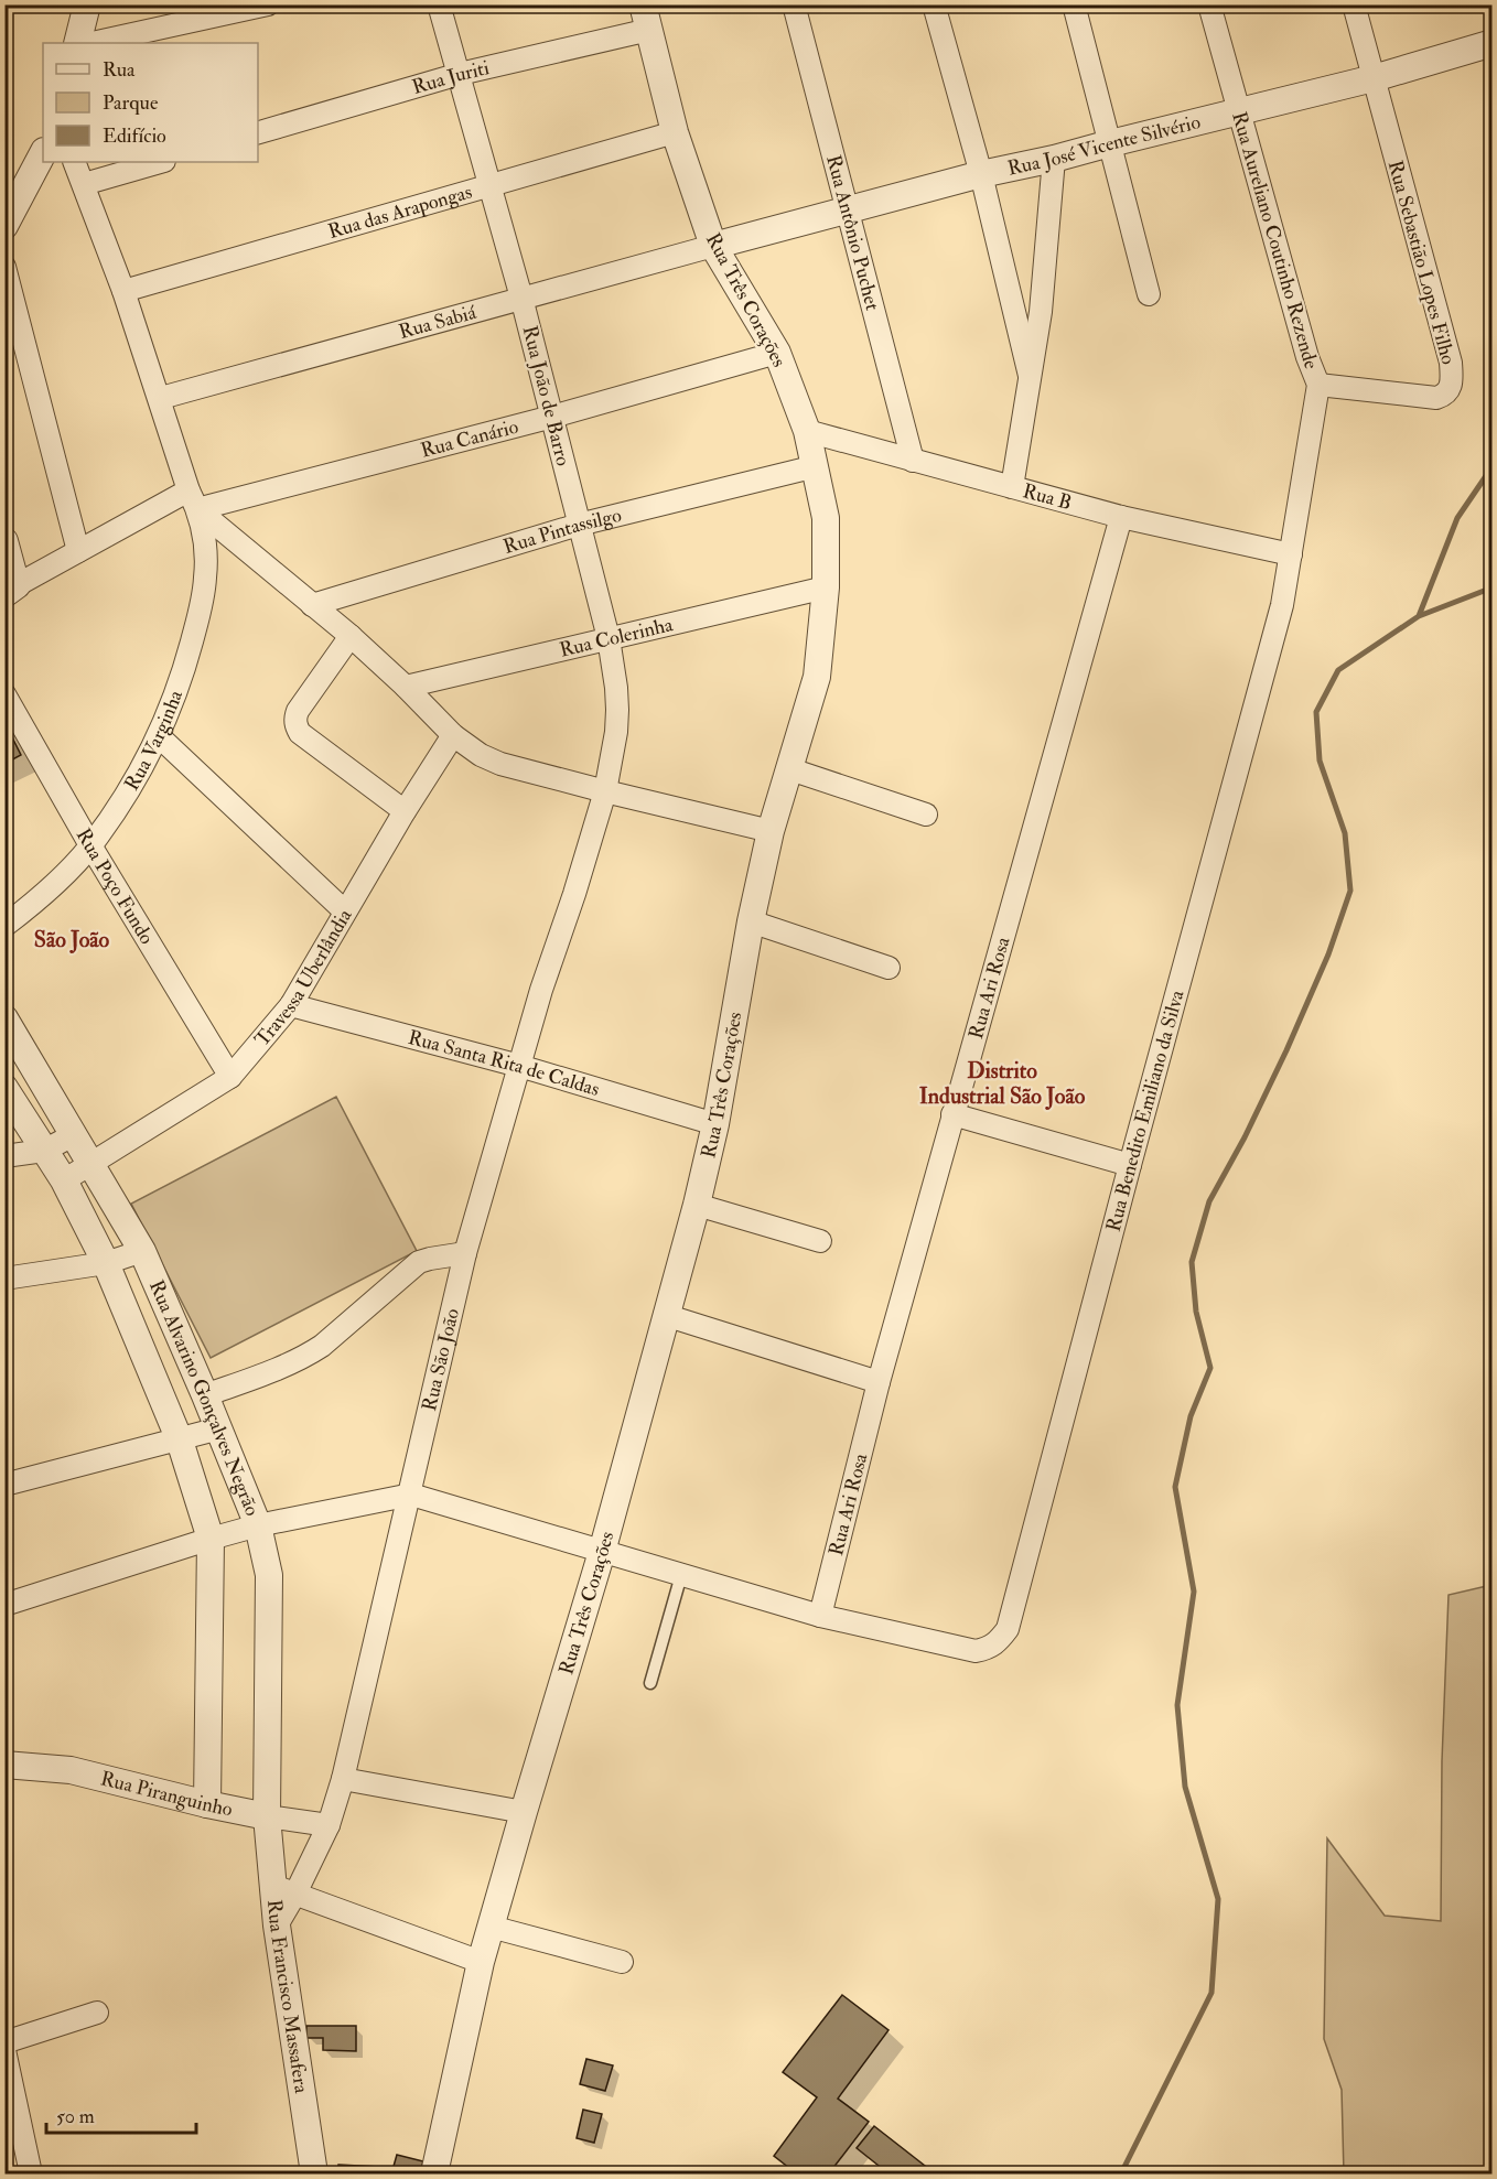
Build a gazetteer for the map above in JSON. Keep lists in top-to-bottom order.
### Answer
{
  "streets": {
    "street": [
      "Rua Juriti",
      "Rua José Vicente Silvério",
      "Rua das Arapongas",
      "Rua Antônio Puchet",
      "Rua Aureliano Coutinho Rezende",
      "Rua Sebastião Lopes Filho",
      "Rua Três Corações",
      "Rua Sabiá",
      "Rua João de Barro",
      "Rua Canário",
      "Rua B",
      "Rua Pintassilgo",
      "Rua Colerinha",
      "Rua Varginha",
      "Rua Poço Fundo",
      "Travessa Uberlândia",
      "Rua Ari Rosa",
      "Rua Santa Rita de Caldas",
      "Rua Benedito Emiliano da Silva",
      "Rua São João",
      "Rua Alvarino Gonçalves Negrão",
      "Rua Piranguinho",
      "Rua Francisco Massafera"
    ]
  },
  "crossings": [
    ["Rua Juriti", "Rua Três Corações"],
    ["Rua Juriti", "Rua João de Barro"],
    ["Rua José Vicente Silvério", "Rua Antônio Puchet"],
    ["Rua José Vicente Silvério", "Rua Aureliano Coutinho Rezende"],
    ["Rua José Vicente Silvério", "Rua Sebastião Lopes Filho"],
    ["Rua José Vicente Silvério", "Rua Três Corações"],
    ["Rua José Vicente Silvério", "Rua Sabiá"],
    ["Rua das Arapongas", "Rua Três Corações"],
    ["Rua das Arapongas", "Rua João de Barro"],
    ["Rua das Arapongas", "Rua Varginha"],
    ["Rua Antônio Puchet", "Rua B"],
    ["Rua Aureliano Coutinho Rezende", "Rua Sebastião Lopes Filho"],
    ["Rua Aureliano Coutinho Rezende", "Rua B"],
    ["Rua Aureliano Coutinho Rezende", "Rua Benedito Emiliano da Silva"],
    ["Rua Três Corações", "Rua Sabiá"],
    ["Rua Três Corações", "Rua Canário"],
    ["Rua Três Corações", "Rua B"],
    ["Rua Três Corações", "Rua Pintassilgo"],
    ["Rua Três Corações", "Rua Colerinha"],
    ["Rua Três Corações", "Rua Santa Rita de Caldas"],
    ["Rua Sabiá", "Rua João de Barro"],
    ["Rua Sabiá", "Rua Varginha"],
    ["Rua João de Barro", "Rua Canário"],
    ["Rua João de Barro", "Rua Pintassilgo"],
    ["Rua João de Barro", "Rua Colerinha"],
    ["Rua João de Barro", "Rua São João"],
    ["Rua Canário", "Rua Varginha"],
    ["Rua B", "Rua Ari Rosa"],
    ["Rua B", "Rua Benedito Emiliano da Silva"],
    ["Rua Varginha", "Rua Poço Fundo"],
    ["Rua Poço Fundo", "Travessa Uberlândia"],
    ["Travessa Uberlândia", "Rua Santa Rita de Caldas"],
    ["Travessa Uberlândia", "Rua Alvarino Gonçalves Negrão"],
    ["Rua Ari Rosa", "Rua Benedito Emiliano da Silva"],
    ["Rua Santa Rita de Caldas", "Rua São João"],
    ["Rua São João", "Rua Piranguinho"],
    ["Rua São João", "Rua Francisco Massafera"],
    ["Rua Alvarino Gonçalves Negrão", "Rua Piranguinho"],
    ["Rua Alvarino Gonçalves Negrão", "Rua Francisco Massafera"],
    ["Rua Piranguinho", "Rua Francisco Massafera"]
  ],
  "districts": ["São João", "Distrito Industrial São João"],
  "legend": ["Rua", "Parque", "Edifício"],
  "scale_bar": "50 m"
}
